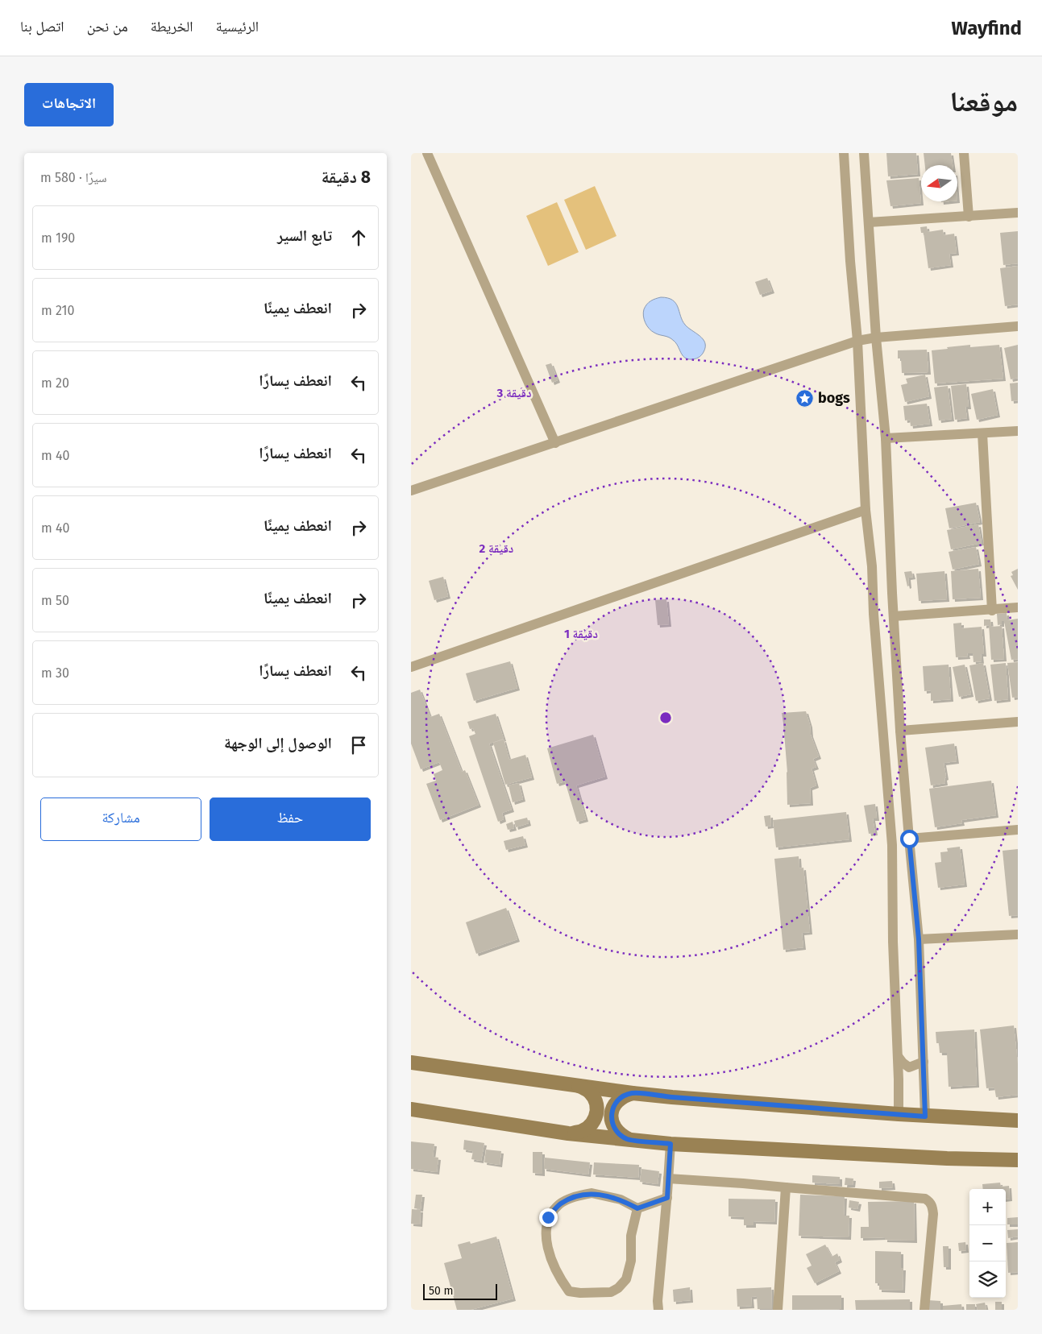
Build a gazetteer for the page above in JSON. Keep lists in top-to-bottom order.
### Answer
{
  "places": {
    "place": ["bogs"]
  },
  "scale_bar": "50 m",
  "north": "left",
  "page": {
    "header": "Wayfind",
    "nav": [
      "الرئيسية",
      "الخريطة",
      "من نحن",
      "اتصل بنا"
    ],
    "title": "موقعنا",
    "buttons": [
      "الاتجاهات",
      ["حفظ", "مشاركة"]
    ],
    "heading": ["8 دقيقة", "سيرًا · 580 m"],
    "list": [
      ["تابع السير", "190 m"],
      ["انعطف يمينًا", "210 m"],
      ["انعطف يسارًا", "20 m"],
      ["انعطف يسارًا", "40 m"],
      ["انعطف يمينًا", "40 m"],
      ["انعطف يمينًا", "50 m"],
      ["انعطف يسارًا", "30 m"],
      "الوصول إلى الوجهة"
    ],
    "map_buttons": ["+", "−"],
    "scale": "50 m"
  },
  "rings": ["3 دقيقة", "2 دقيقة", "1 دقيقة"]
}
